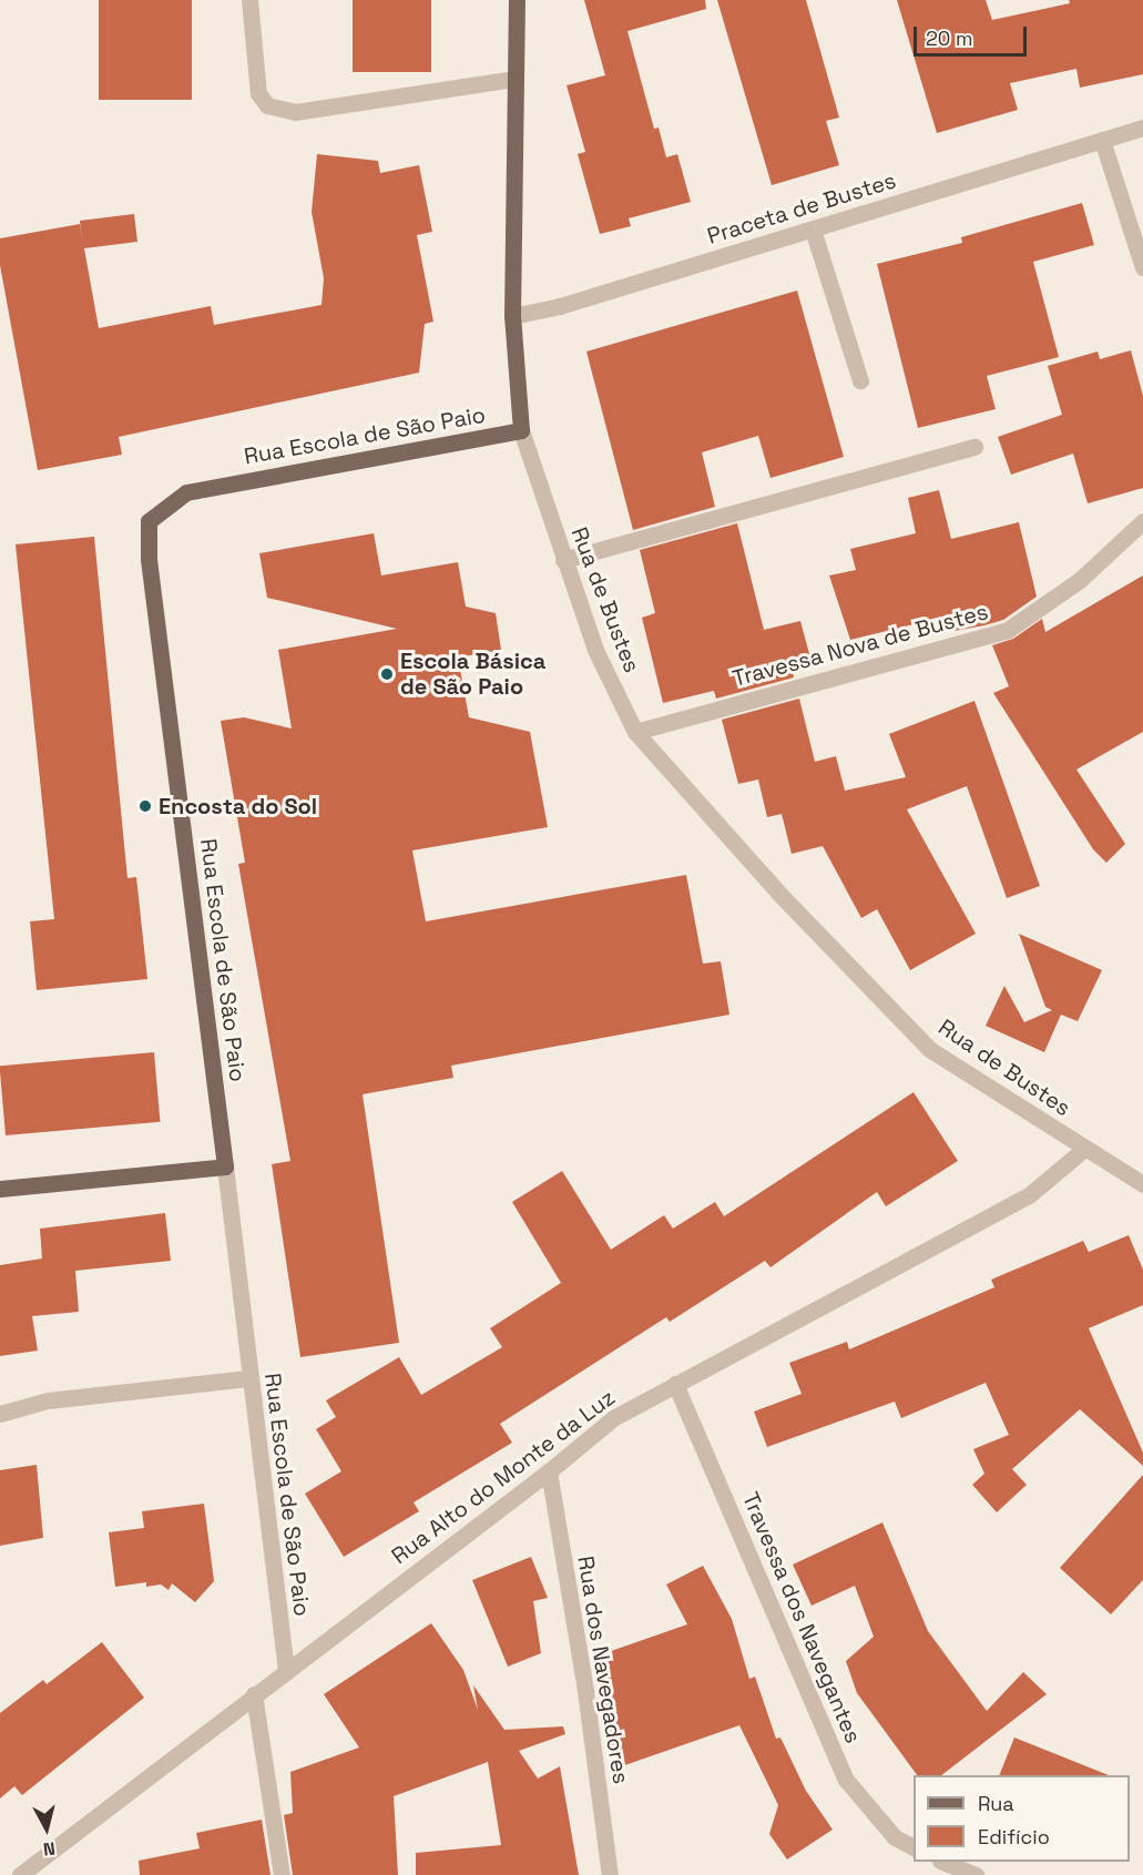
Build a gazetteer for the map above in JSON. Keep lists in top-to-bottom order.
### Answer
{
  "streets": {
    "main road": ["Rua Escola de São Paio", "Rua de Bustes"],
    "street": [
      "Praceta de Bustes",
      "Travessa Nova de Bustes",
      "Rua Alto do Monte da Luz",
      "Travessa dos Navegantes",
      "Rua dos Navegadores"
    ]
  },
  "crossings": [
    ["Praceta de Bustes", "Rua de Bustes"],
    ["Rua Escola de São Paio", "Rua de Bustes"],
    ["Rua Escola de São Paio", "Rua Alto do Monte da Luz"],
    ["Rua de Bustes", "Travessa Nova de Bustes"],
    ["Rua de Bustes", "Rua Alto do Monte da Luz"],
    ["Rua Alto do Monte da Luz", "Travessa dos Navegantes"],
    ["Rua Alto do Monte da Luz", "Rua dos Navegadores"]
  ],
  "places": ["Escola Básica de São Paio", "Encosta do Sol"],
  "legend": ["Rua", "Edifício"],
  "scale_bar": "20 m",
  "north": "bottom"
}
